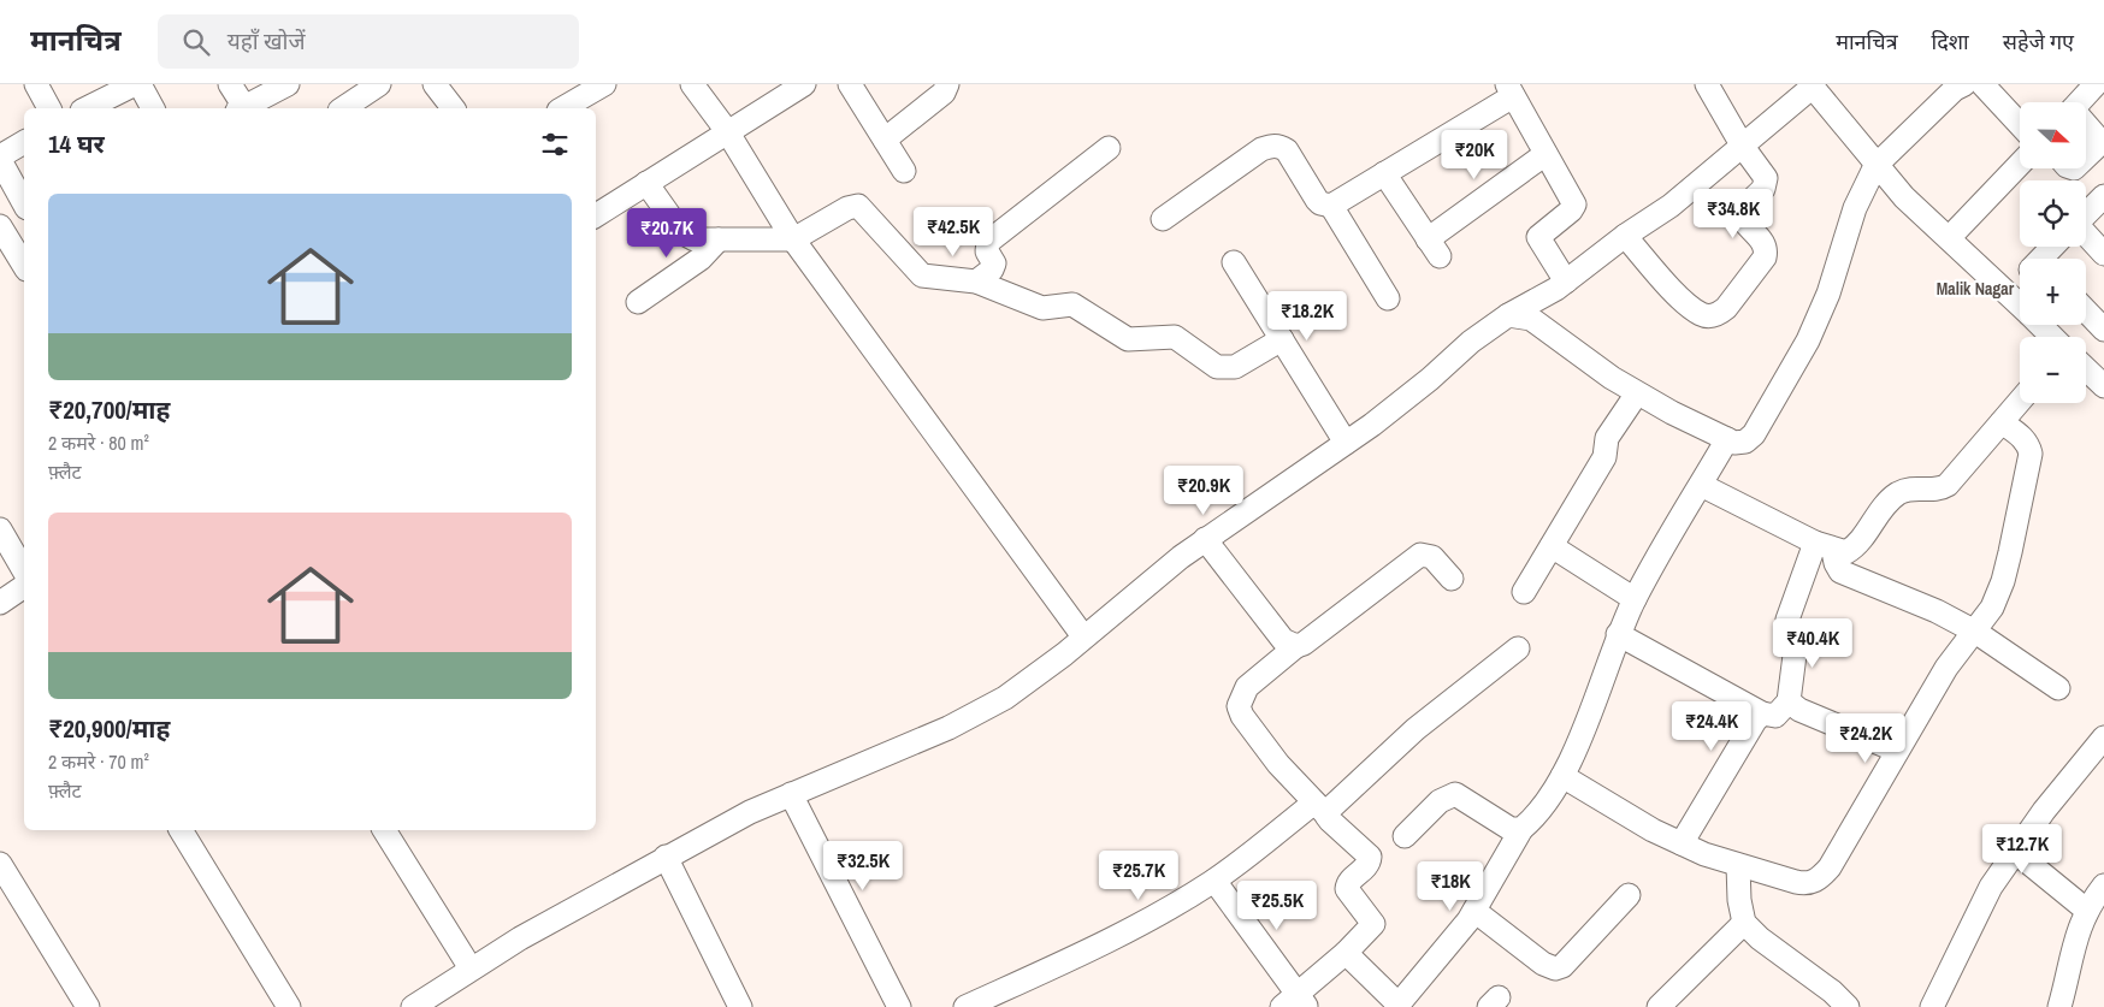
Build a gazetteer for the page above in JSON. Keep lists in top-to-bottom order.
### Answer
{
  "districts": ["Malik Nagar"],
  "north": "right",
  "page": {
    "header": "मानचित्र",
    "search": "यहाँ खोजें",
    "nav": ["मानचित्र", "दिशा", "सहेजे गए"],
    "map_buttons": ["+", "−"],
    "heading": "14 घर",
    "price": [
      "₹20K",
      "₹34.8K",
      "₹42.5K",
      "₹20.7K",
      "₹18.2K",
      "₹20.9K",
      "₹40.4K",
      "₹24.4K",
      "₹24.2K",
      "₹12.7K",
      "₹32.5K",
      "₹25.7K",
      "₹18K",
      "₹25.5K"
    ],
    "list": [
      {
        "name": "₹20,700/माह",
        "note": "2 कमरे · 80 m² · फ़्लैट"
      },
      {
        "name": "₹20,900/माह",
        "note": "2 कमरे · 70 m² · फ़्लैट"
      }
    ]
  }
}
